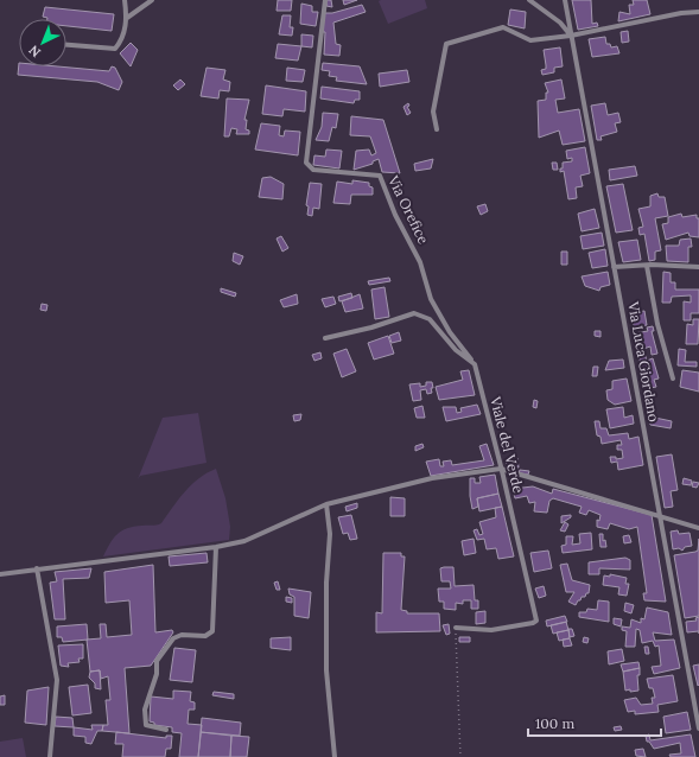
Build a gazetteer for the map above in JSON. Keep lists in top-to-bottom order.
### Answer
{
  "streets": {
    "street": ["Via Orefice", "Via Luca Giordano", "Viale del Verde"]
  },
  "crossings": [
    ["Via Orefice", "Viale del Verde"]
  ],
  "scale_bar": "100 m",
  "north": "bottom left"
}
